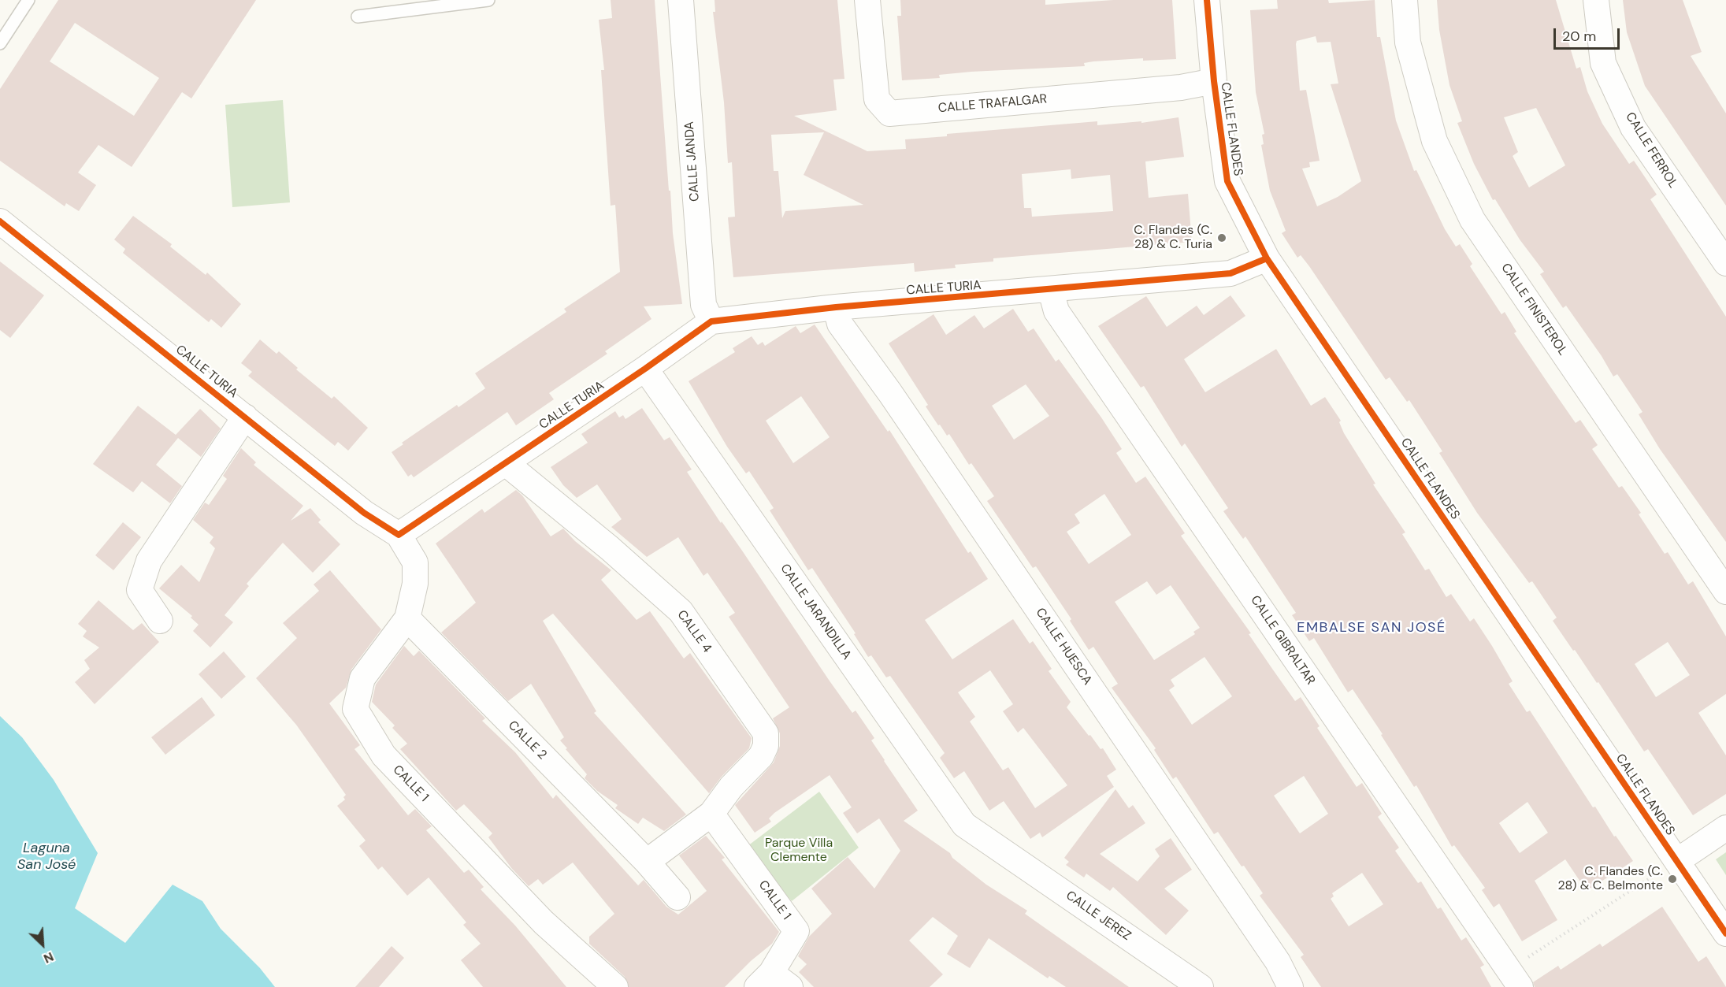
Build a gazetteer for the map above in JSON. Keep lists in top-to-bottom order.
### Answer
{
  "streets": {
    "street": [
      "CALLE TRAFALGAR",
      "CALLE FLANDES",
      "CALLE FERROL",
      "CALLE JANDA",
      "CALLE TURIA",
      "CALLE FINISTEROL",
      "CALLE JARANDILLA",
      "CALLE 4",
      "CALLE GIBRALTAR",
      "CALLE HUESCA",
      "CALLE 2",
      "CALLE 1",
      "CALLE JEREZ"
    ]
  },
  "crossings": [
    ["CALLE TRAFALGAR", "CALLE FLANDES"],
    ["CALLE FLANDES", "CALLE TURIA"],
    ["CALLE JANDA", "CALLE TURIA"],
    ["CALLE TURIA", "CALLE JARANDILLA"],
    ["CALLE TURIA", "CALLE 4"],
    ["CALLE TURIA", "CALLE GIBRALTAR"],
    ["CALLE TURIA", "CALLE HUESCA"],
    ["CALLE TURIA", "CALLE 1"],
    ["CALLE JARANDILLA", "CALLE JEREZ"],
    ["CALLE 4", "CALLE 1"],
    ["CALLE 2", "CALLE 1"]
  ],
  "districts": ["EMBALSE SAN JOSÉ"],
  "water": ["Laguna San José"],
  "parks": ["Parque Villa Clemente"],
  "places": ["C. Flandes (C. 28) & C. Turia", "C. Flandes (C. 28) & C. Belmonte"],
  "scale_bar": "20 m",
  "north": "bottom right"
}
